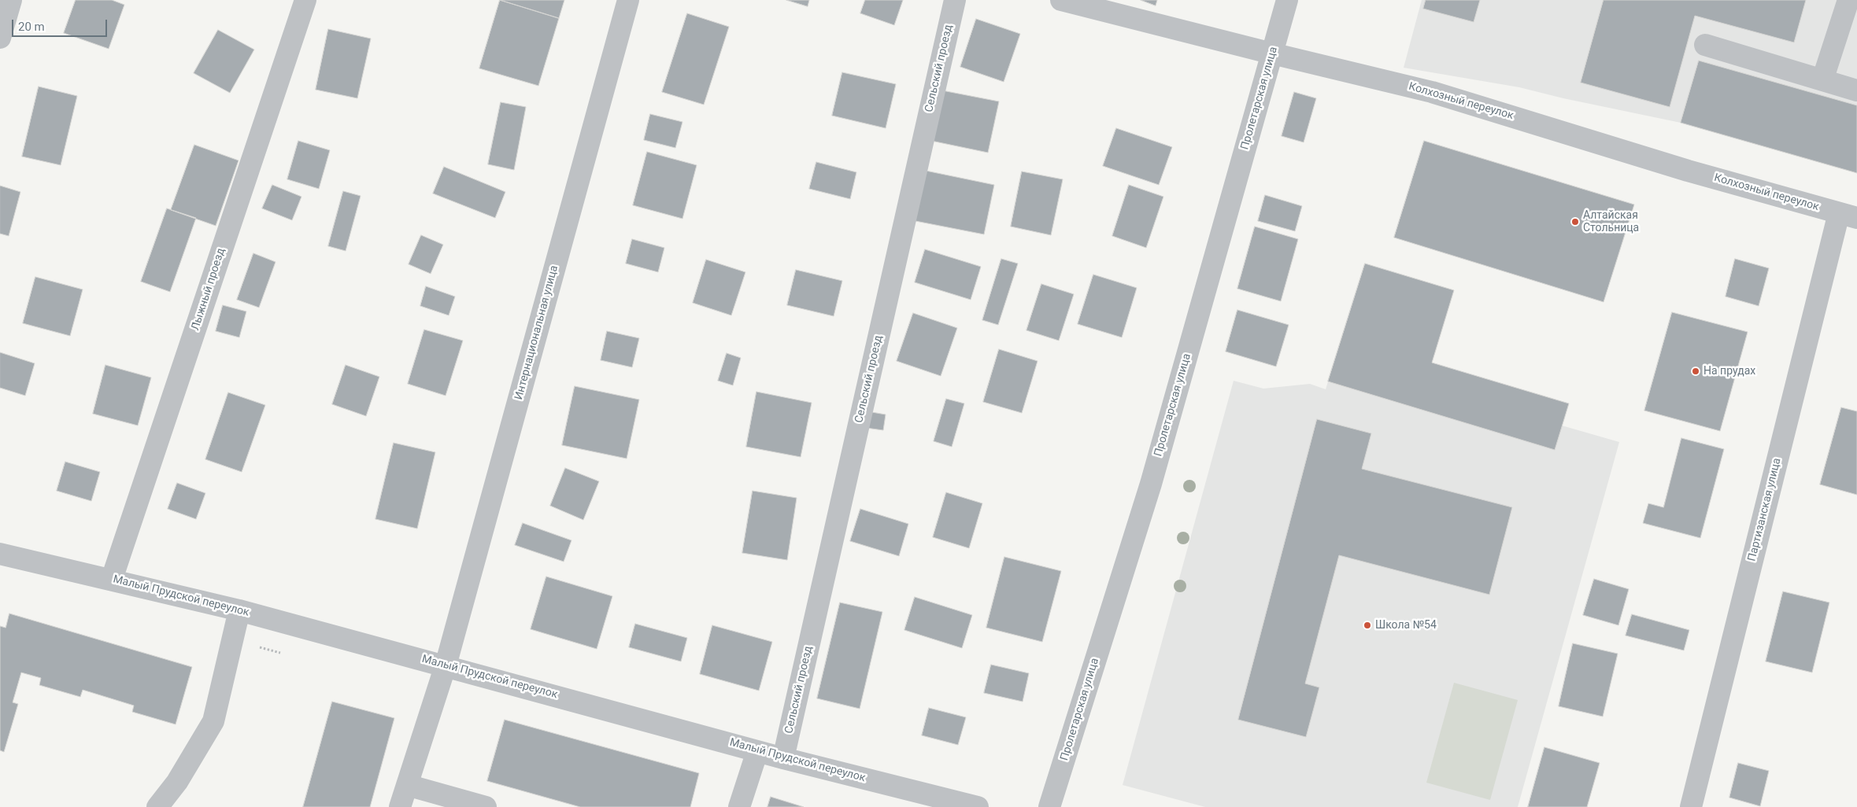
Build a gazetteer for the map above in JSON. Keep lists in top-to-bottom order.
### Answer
{
  "streets": {
    "street": [
      "Сельский проезд",
      "Пролетарская улица",
      "Колхозный переулок",
      "Лыжный проезд",
      "Интернациональная улица",
      "Партизанская улица",
      "Малый Прудской переулок"
    ]
  },
  "crossings": [
    ["Сельский проезд", "Малый Прудской переулок"],
    ["Пролетарская улица", "Колхозный переулок"],
    ["Колхозный переулок", "Партизанская улица"],
    ["Лыжный проезд", "Малый Прудской переулок"],
    ["Интернациональная улица", "Малый Прудской переулок"]
  ],
  "places": ["Алтайская Стольница", "На прудах", "Школа №54"],
  "scale_bar": "20 m"
}
